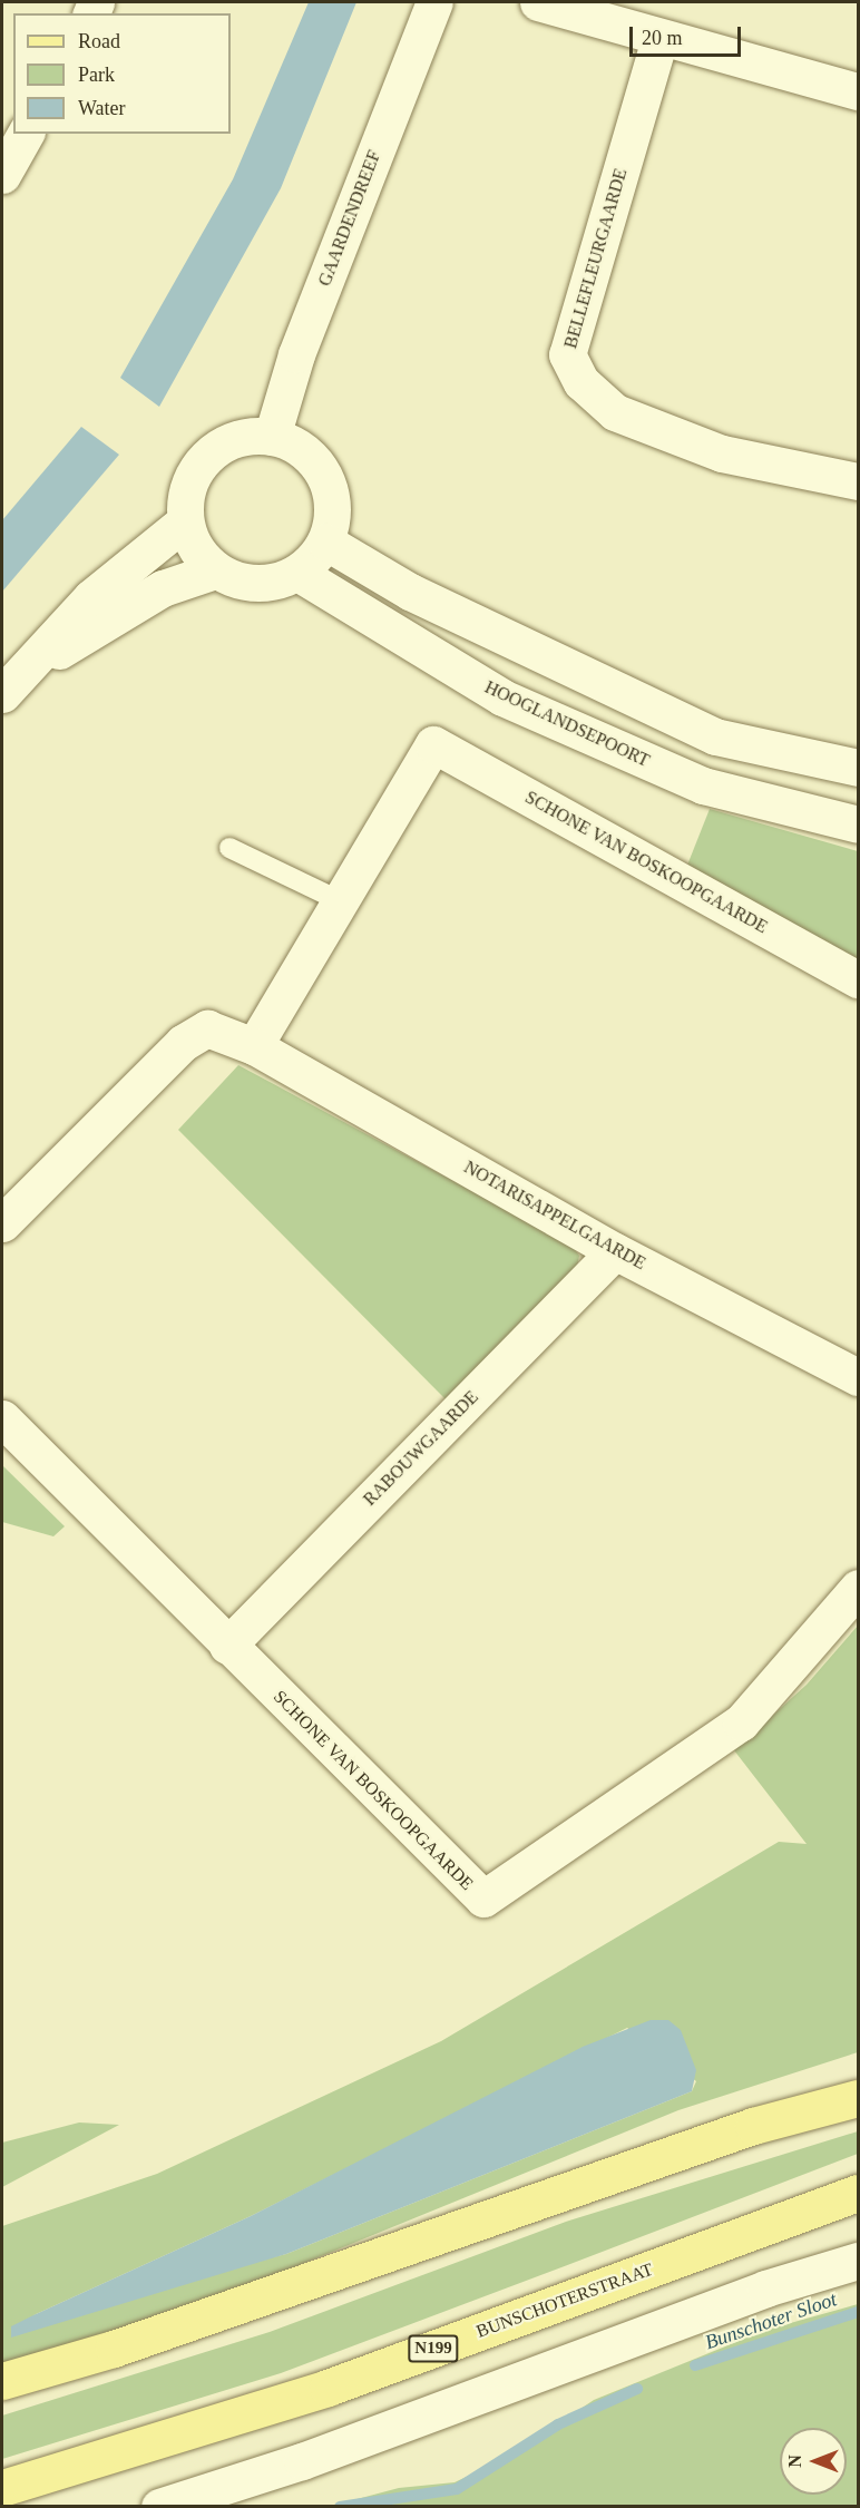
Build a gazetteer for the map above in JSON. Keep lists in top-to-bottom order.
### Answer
{
  "streets": {
    "main road": ["BUNSCHOTERSTRAAT", "N199"],
    "street": [
      "GAARDENDREEF",
      "BELLEFLEURGAARDE",
      "HOOGLANDSEPOORT",
      "SCHONE VAN BOSKOOPGAARDE",
      "NOTARISAPPELGAARDE",
      "RABOUWGAARDE"
    ]
  },
  "crossings": [
    ["GAARDENDREEF", "HOOGLANDSEPOORT"],
    ["SCHONE VAN BOSKOOPGAARDE", "RABOUWGAARDE"],
    ["NOTARISAPPELGAARDE", "RABOUWGAARDE"]
  ],
  "water": ["Bunschoter Sloot"],
  "legend": ["Road", "Park", "Water"],
  "scale_bar": "20 m",
  "north": "left"
}
